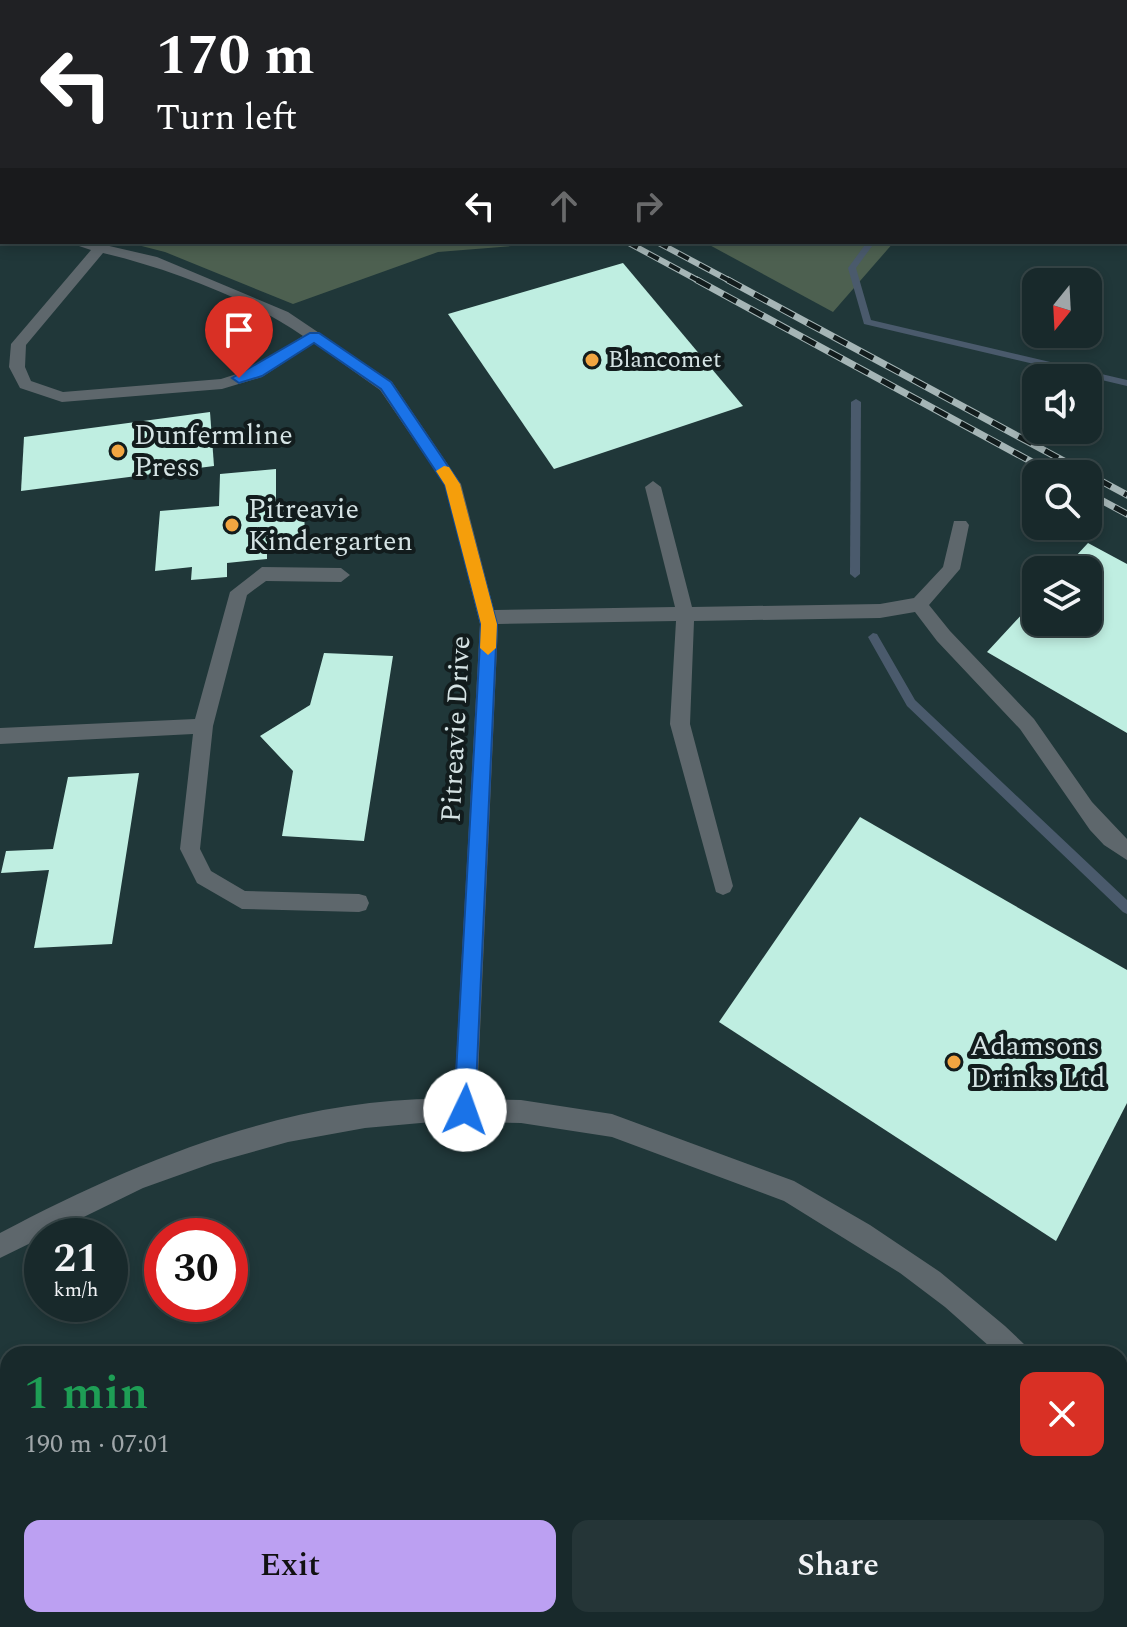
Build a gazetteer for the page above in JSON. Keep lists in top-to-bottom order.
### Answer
{
  "streets": {
    "street": ["Pitreavie Drive"]
  },
  "places": [
    "Blancomet",
    "Dunfermline Press",
    "Pitreavie Kindergarten",
    "Adamsons Drinks Ltd"
  ],
  "north": "bottom",
  "page": {
    "turn": ["170 m", "Turn left"],
    "speed": "21 km/h",
    "limit": "30",
    "heading": ["1 min", "190 m · 07:01"],
    "buttons": ["Exit", "Share"]
  }
}
